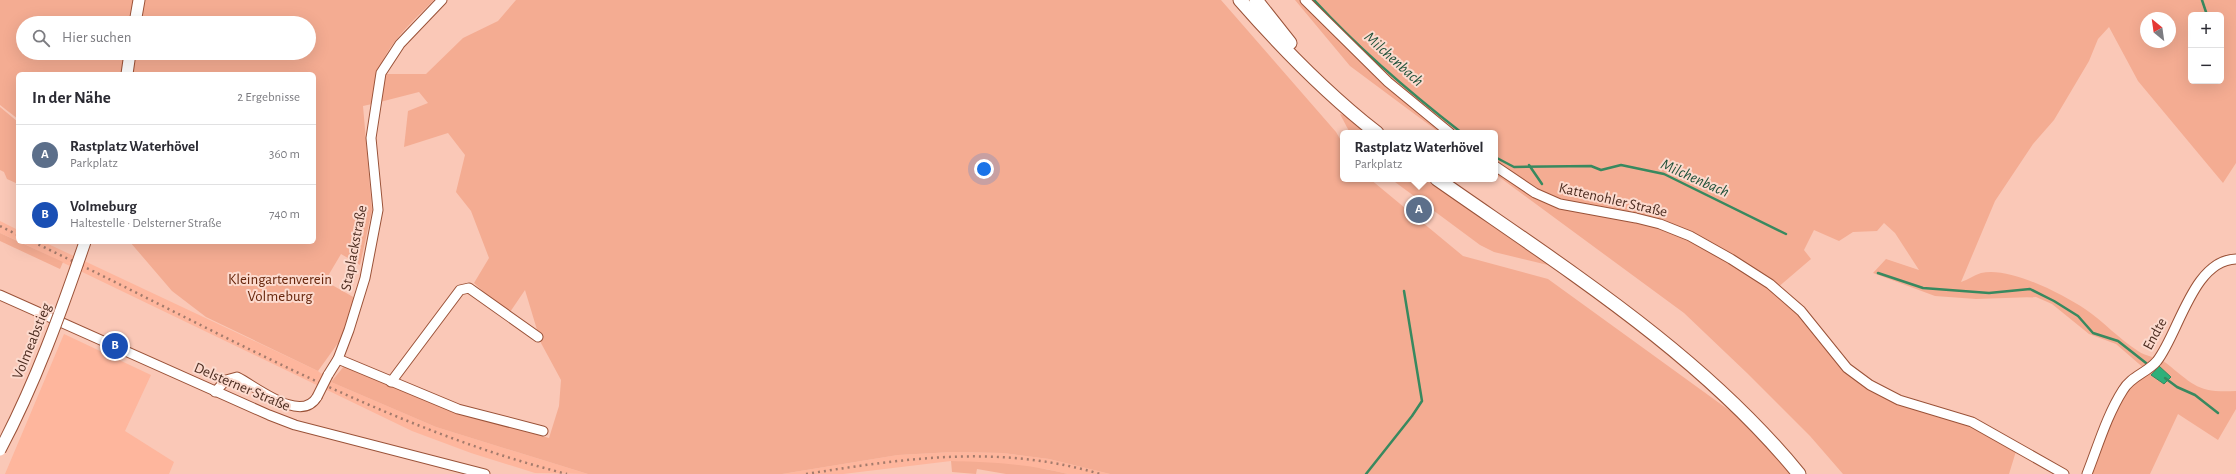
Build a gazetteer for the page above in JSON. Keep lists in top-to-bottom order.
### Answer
{
  "streets": {
    "main road": ["Volmeabstieg"],
    "street": [
      "Kattenohler Straße",
      "Staplackstraße",
      "Endte",
      "Delsterner Straße"
    ]
  },
  "crossings": [
    ["Staplackstraße", "Delsterner Straße"]
  ],
  "water": ["Milchenbach"],
  "parks": ["Kleingartenverein Volmeburg"],
  "north": "top left",
  "page": {
    "map_buttons": ["+", "−"],
    "search": "Hier suchen",
    "heading": ["In der Nähe", "2 Ergebnisse"],
    "list": [
      {
        "mark": "A",
        "name": "Rastplatz Waterhövel",
        "note": "Parkplatz",
        "value": "360 m"
      },
      {
        "mark": "B",
        "name": "Volmeburg",
        "note": "Haltestelle · Delsterner Straße",
        "value": "740 m"
      }
    ],
    "popup": ["Rastplatz Waterhövel", "Parkplatz"],
    "pins": ["A", "B"]
  }
}
